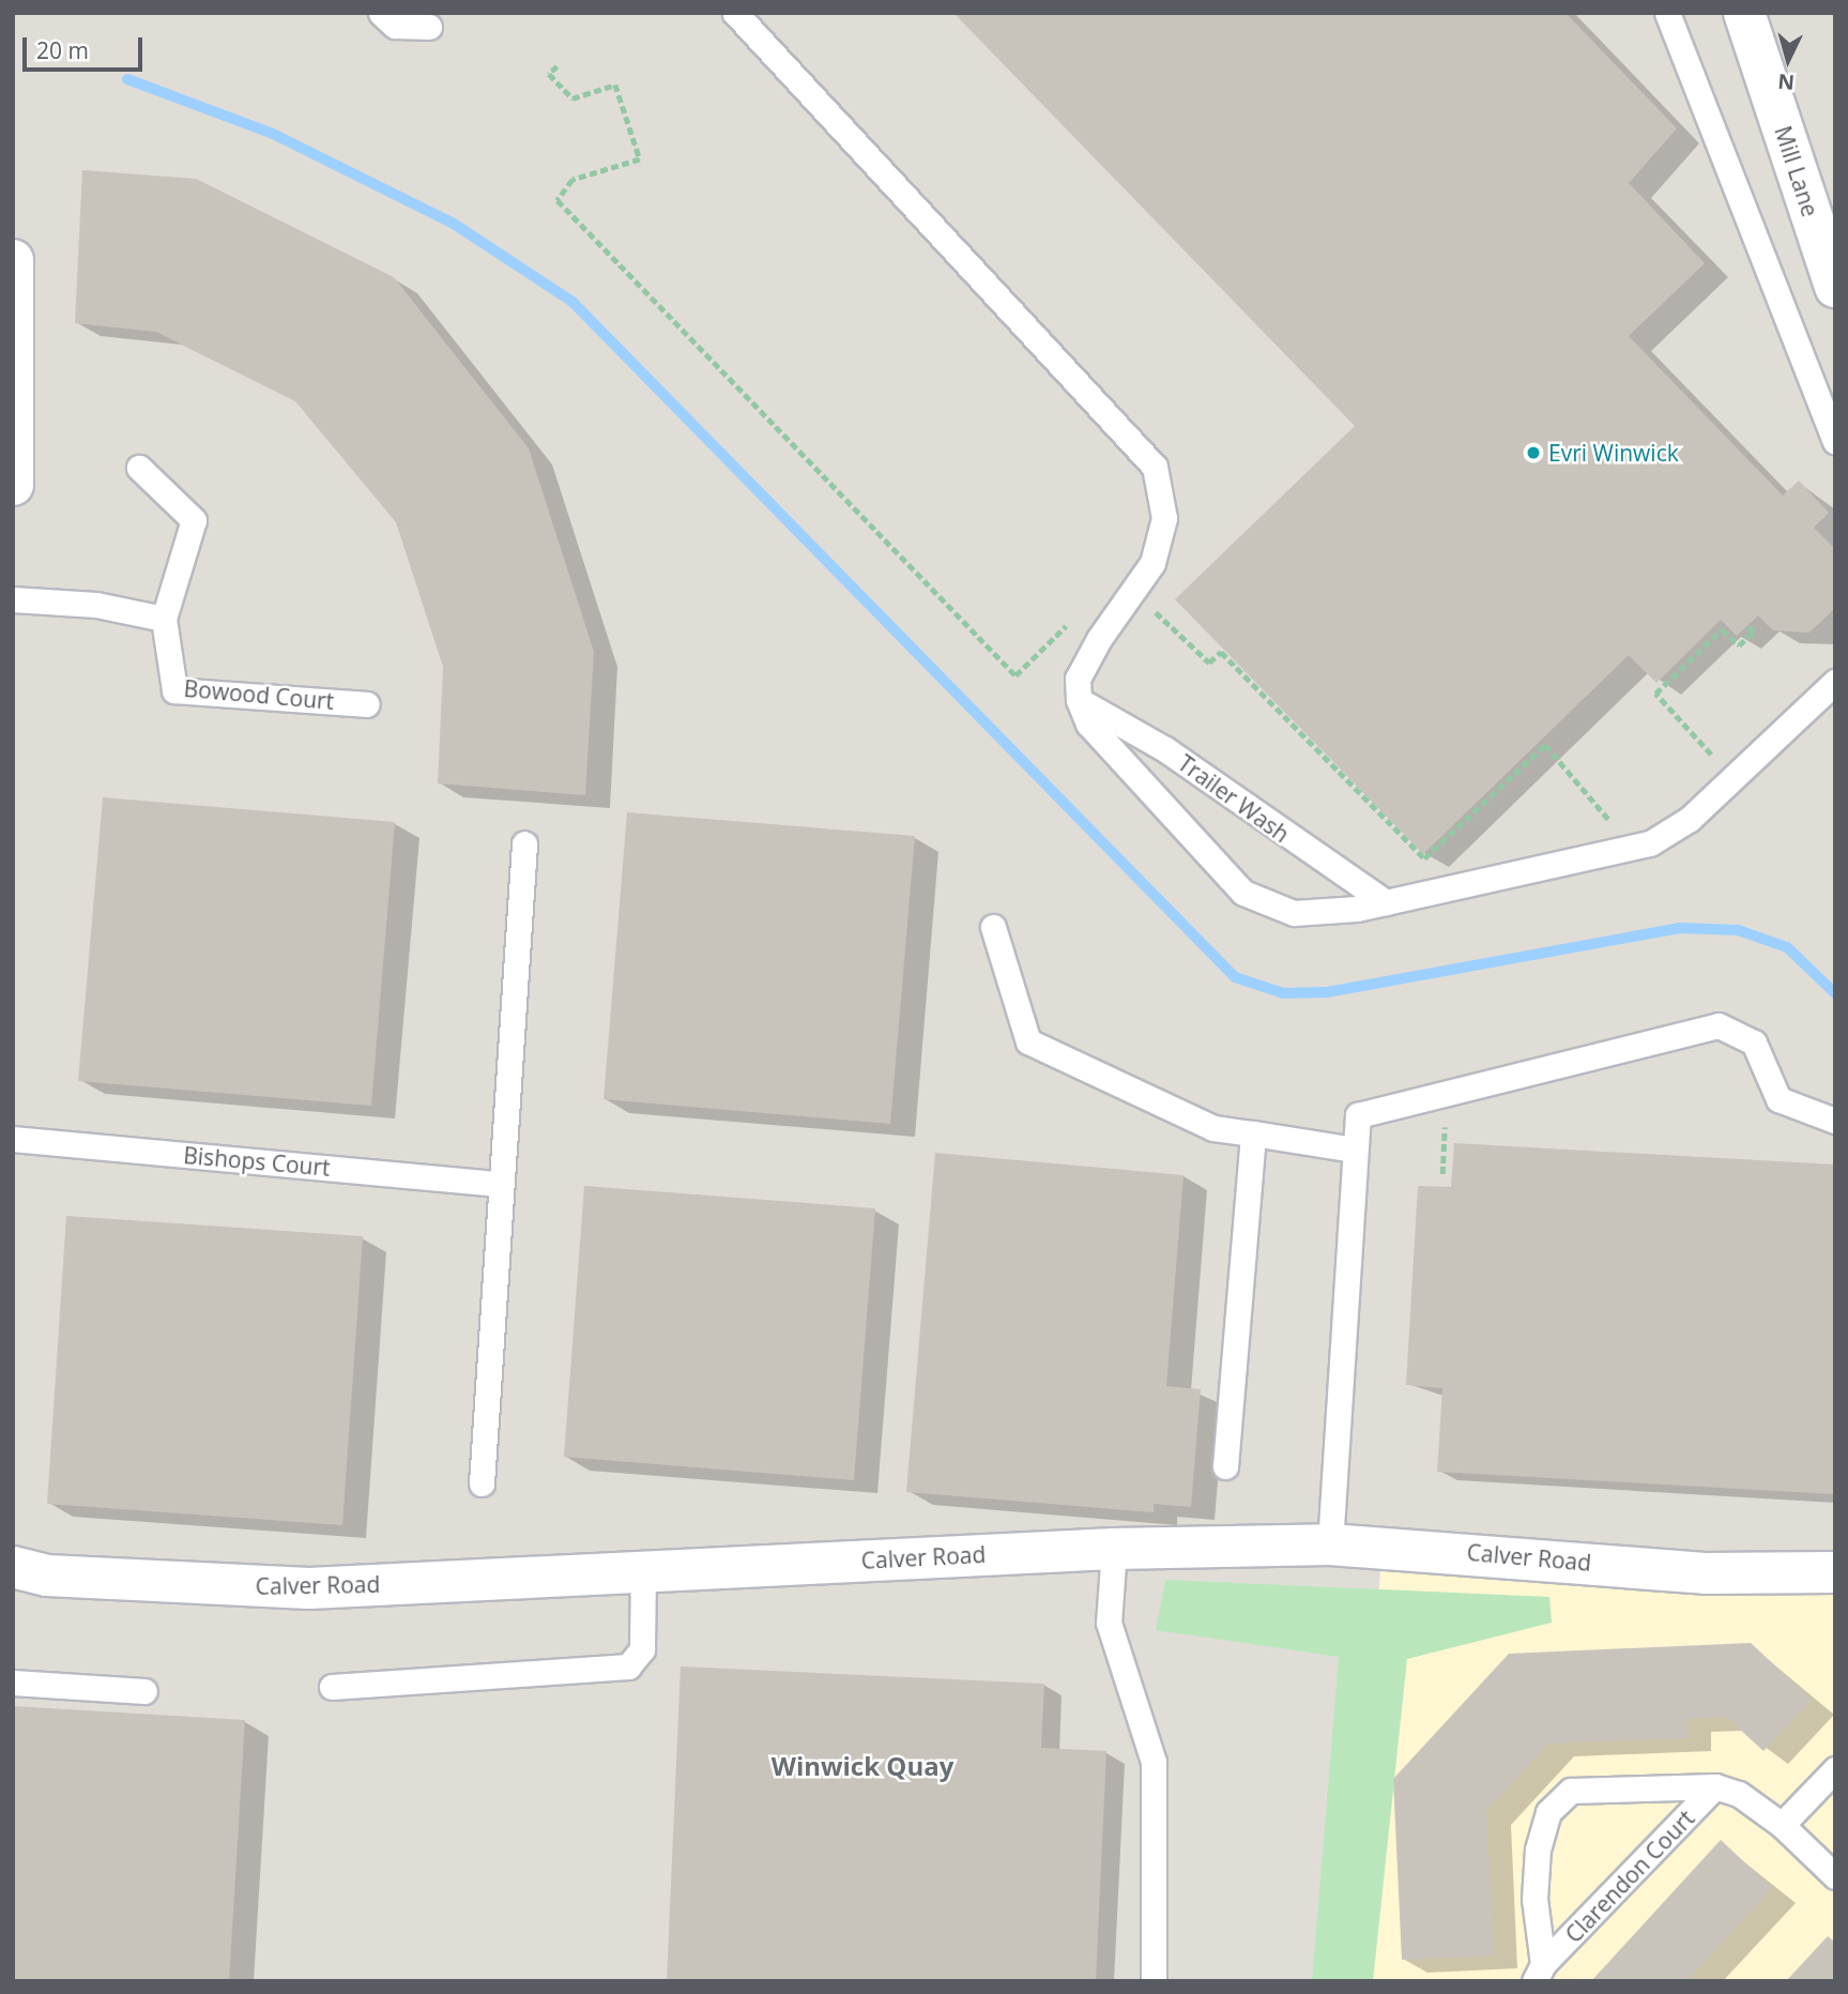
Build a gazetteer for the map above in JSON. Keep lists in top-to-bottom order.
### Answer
{
  "streets": {
    "street": ["Mill Lane", "Calver Road"],
    "lane": [
      "Bowood Court",
      "Trailer Wash",
      "Bishops Court",
      "Clarendon Court"
    ]
  },
  "districts": ["Winwick Quay"],
  "places": ["Evri Winwick"],
  "scale_bar": "20 m",
  "north": "bottom"
}
